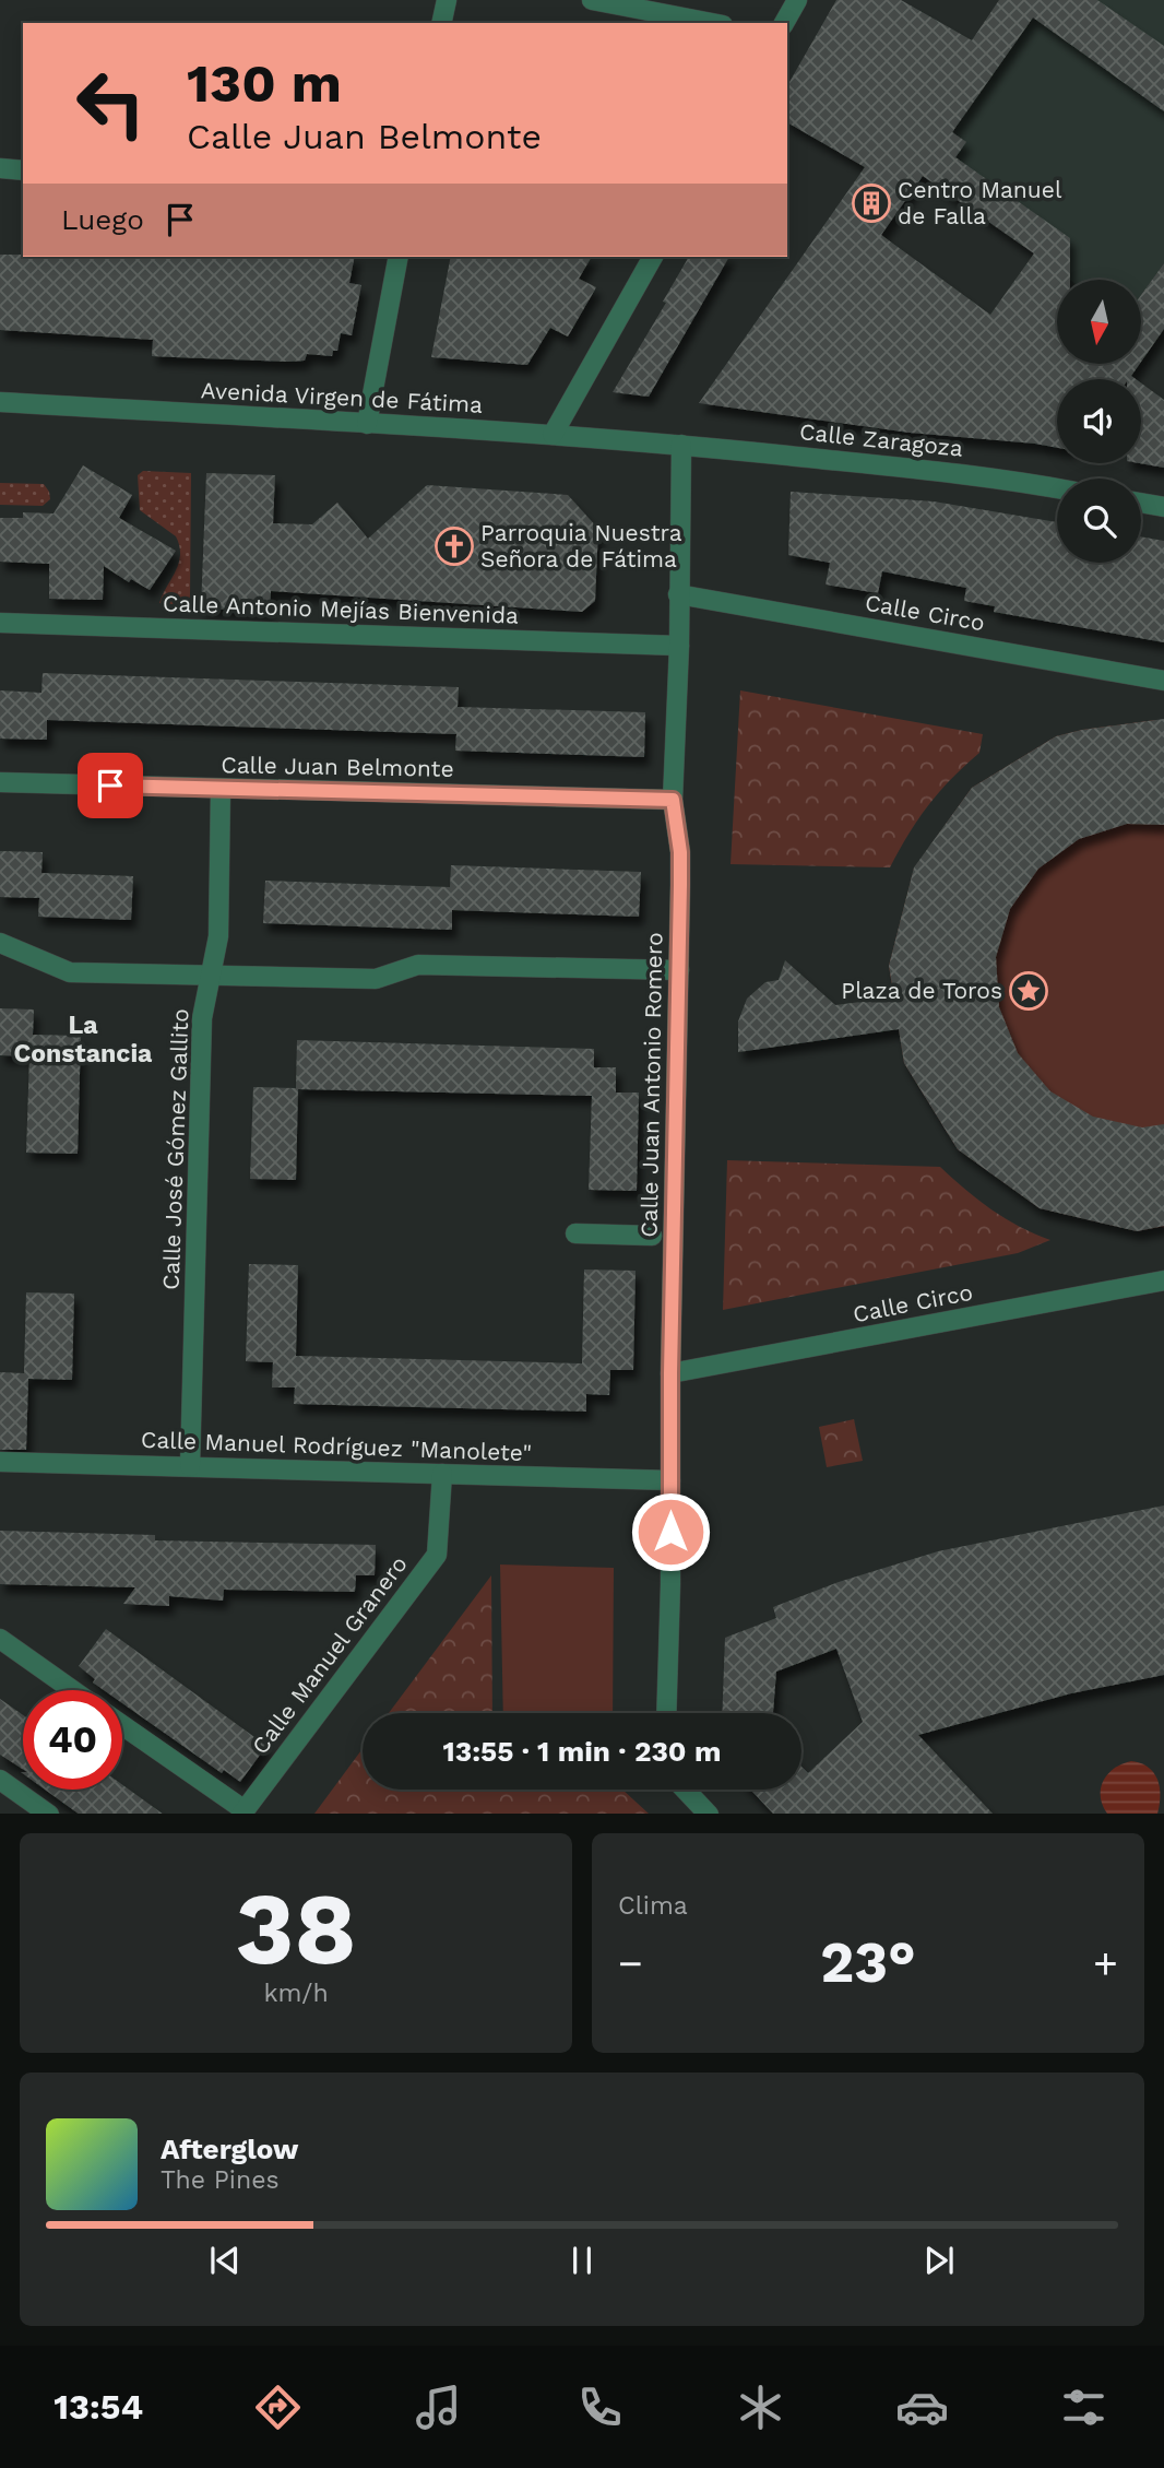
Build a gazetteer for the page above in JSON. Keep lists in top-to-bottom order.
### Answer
{
  "streets": {
    "street": [
      "Avenida Virgen de Fátima",
      "Calle Zaragoza",
      "Calle Antonio Mejías Bienvenida",
      "Calle Circo",
      "Calle Juan Belmonte",
      "Calle Juan Antonio Romero",
      "Calle José Gómez Gallito",
      "Calle Manuel Rodríguez \"Manolete\"",
      "Calle Manuel Granero"
    ]
  },
  "crossings": [
    ["Avenida Virgen de Fátima", "Calle Zaragoza"],
    ["Avenida Virgen de Fátima", "Calle Juan Antonio Romero"],
    ["Calle Zaragoza", "Calle Juan Antonio Romero"],
    ["Calle Antonio Mejías Bienvenida", "Calle Juan Antonio Romero"],
    ["Calle Circo", "Calle Juan Antonio Romero"],
    ["Calle Juan Belmonte", "Calle Juan Antonio Romero"],
    ["Calle Juan Belmonte", "Calle José Gómez Gallito"],
    ["Calle Juan Antonio Romero", "Calle Manuel Rodríguez \"Manolete\""],
    ["Calle José Gómez Gallito", "Calle Manuel Rodríguez \"Manolete\""],
    ["Calle Manuel Rodríguez \"Manolete\"", "Calle Manuel Granero"]
  ],
  "districts": ["La Constancia"],
  "places": {
    "building": ["Centro Manuel de Falla"],
    "church": ["Parroquia Nuestra Señora de Fátima"],
    "place": ["Plaza de Toros"]
  },
  "north": "bottom",
  "page": {
    "turn": ["130 m", "Calle Juan Belmonte"],
    "then": "Luego",
    "limit": "40",
    "trip": "13:55 · 1 min · 230 m",
    "tile": [
      ["38", "km/h"],
      "Clima"
    ],
    "heat": ["−", "23°", "+"],
    "song": ["Afterglow", "The Pines"],
    "tabs": "13:54"
  }
}
